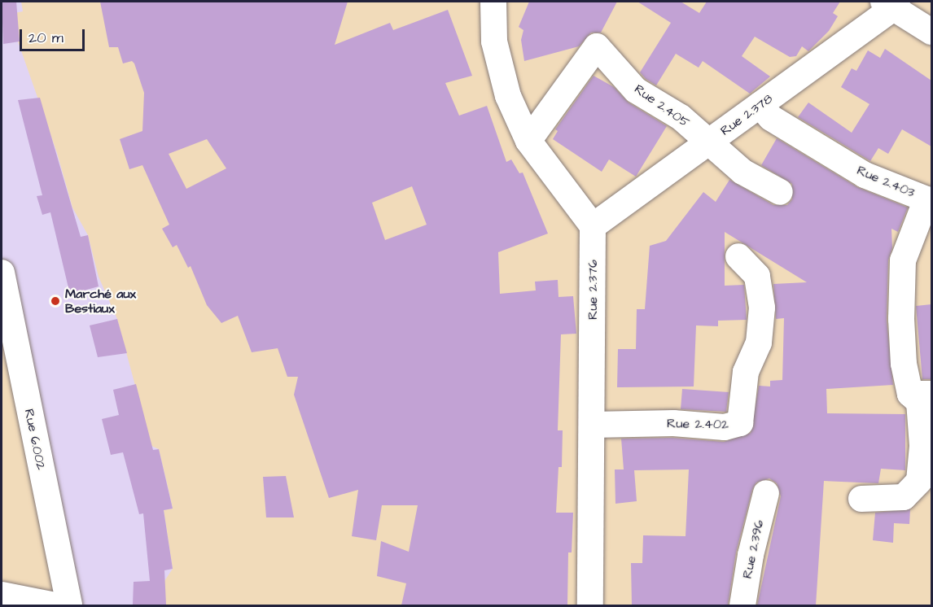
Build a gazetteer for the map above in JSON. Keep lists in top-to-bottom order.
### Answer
{
  "streets": {
    "street": [
      "Rue 2.405",
      "Rue 2.378",
      "Rue 2.403",
      "Rue 2.376",
      "Rue 2.402",
      "Rue 6.002",
      "Rue 2.396"
    ]
  },
  "crossings": [
    ["Rue 2.405", "Rue 2.378"],
    ["Rue 2.378", "Rue 2.403"],
    ["Rue 2.378", "Rue 2.376"],
    ["Rue 2.376", "Rue 2.402"]
  ],
  "places": ["Marché aux Bestiaux"],
  "scale_bar": "20 m"
}
